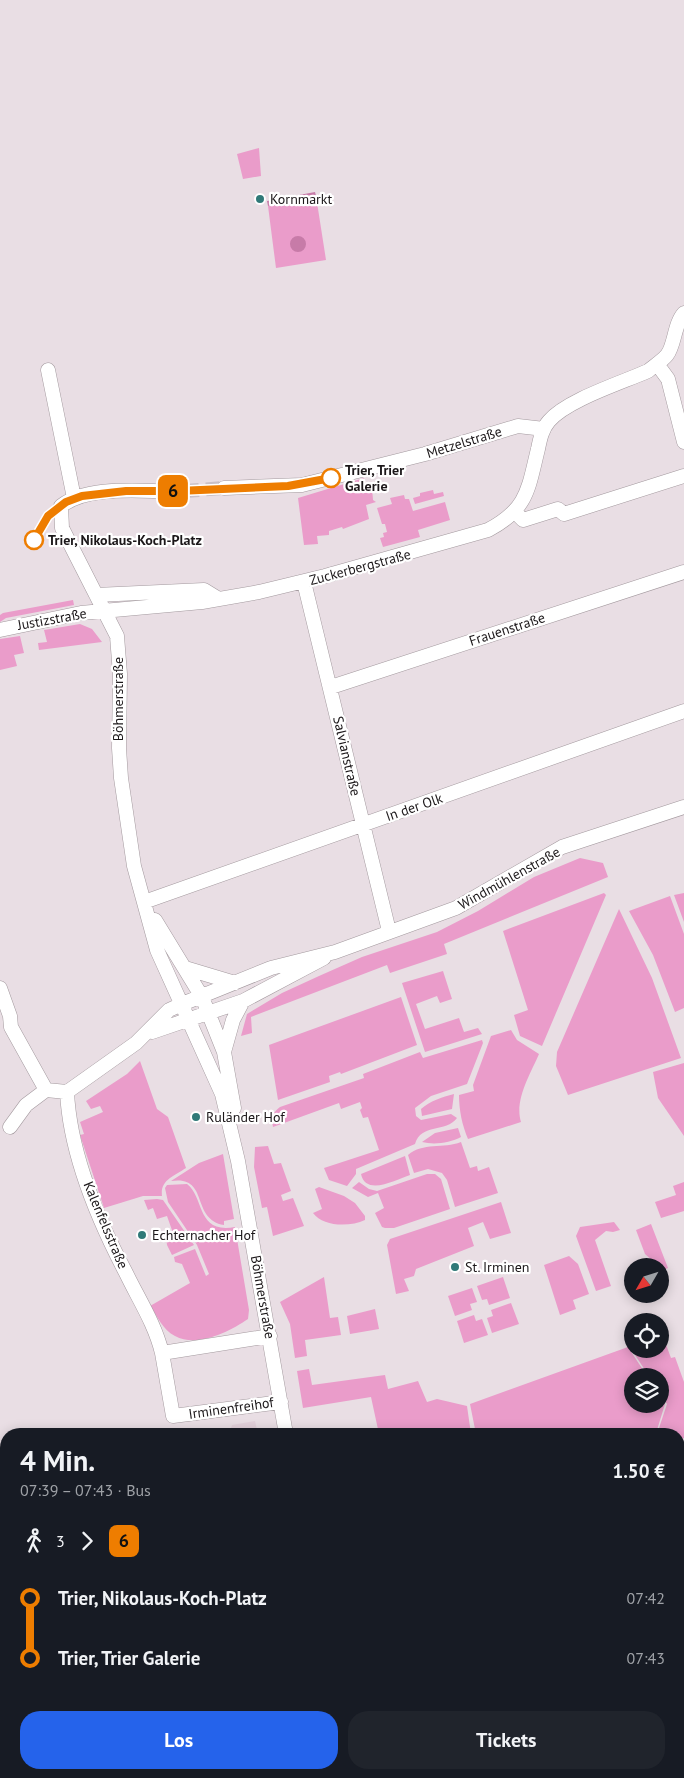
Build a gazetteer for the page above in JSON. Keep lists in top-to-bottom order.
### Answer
{
  "streets": {
    "street": [
      "Metzelstraße",
      "Zuckerbergstraße",
      "Justizstraße",
      "Frauenstraße",
      "Böhmerstraße",
      "Salvianstraße",
      "In der Olk",
      "Windmühlenstraße",
      "Kalenfelsstraße",
      "Irminenfreihof"
    ]
  },
  "crossings": [
    ["Zuckerbergstraße", "Justizstraße"],
    ["Zuckerbergstraße", "Böhmerstraße"],
    ["Zuckerbergstraße", "Salvianstraße"],
    ["Justizstraße", "Böhmerstraße"],
    ["Frauenstraße", "Salvianstraße"],
    ["Böhmerstraße", "In der Olk"],
    ["Böhmerstraße", "Windmühlenstraße"],
    ["Böhmerstraße", "Irminenfreihof"],
    ["Salvianstraße", "In der Olk"],
    ["Salvianstraße", "Windmühlenstraße"],
    ["Kalenfelsstraße", "Irminenfreihof"]
  ],
  "places": [
    "Kornmarkt",
    "Trier, Trier Galerie",
    "Trier, Nikolaus-Koch-Platz",
    "Ruländer Hof",
    "Echternacher Hof",
    "St. Irminen"
  ],
  "lines": ["bus line 6"],
  "north": "bottom left",
  "page": {
    "on_map": "6",
    "heading": ["4 Min.", "07:39 – 07:43 · Bus", "1.50 €"],
    "legs": ["3", "6"],
    "list": [
      {
        "name": "Trier, Nikolaus-Koch-Platz",
        "value": "07:42"
      },
      {
        "name": "Trier, Trier Galerie",
        "value": "07:43"
      }
    ],
    "buttons": ["Los", "Tickets"]
  }
}
